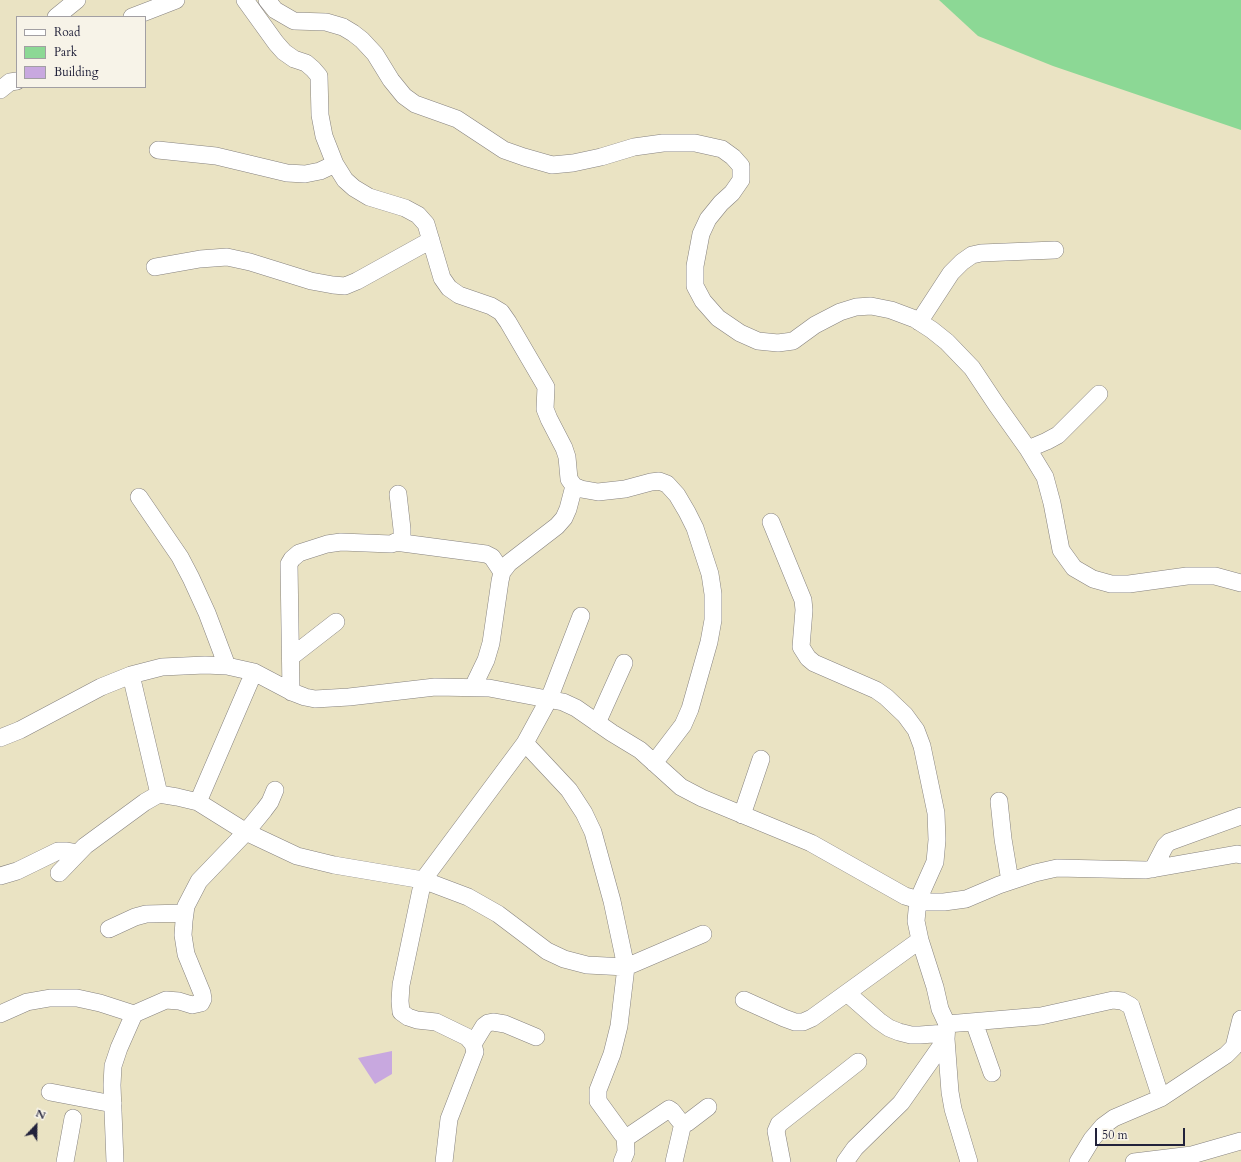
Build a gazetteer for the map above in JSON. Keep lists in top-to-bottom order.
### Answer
{
  "legend": ["Road", "Park", "Building"],
  "scale_bar": "50 m",
  "north": "top"
}
